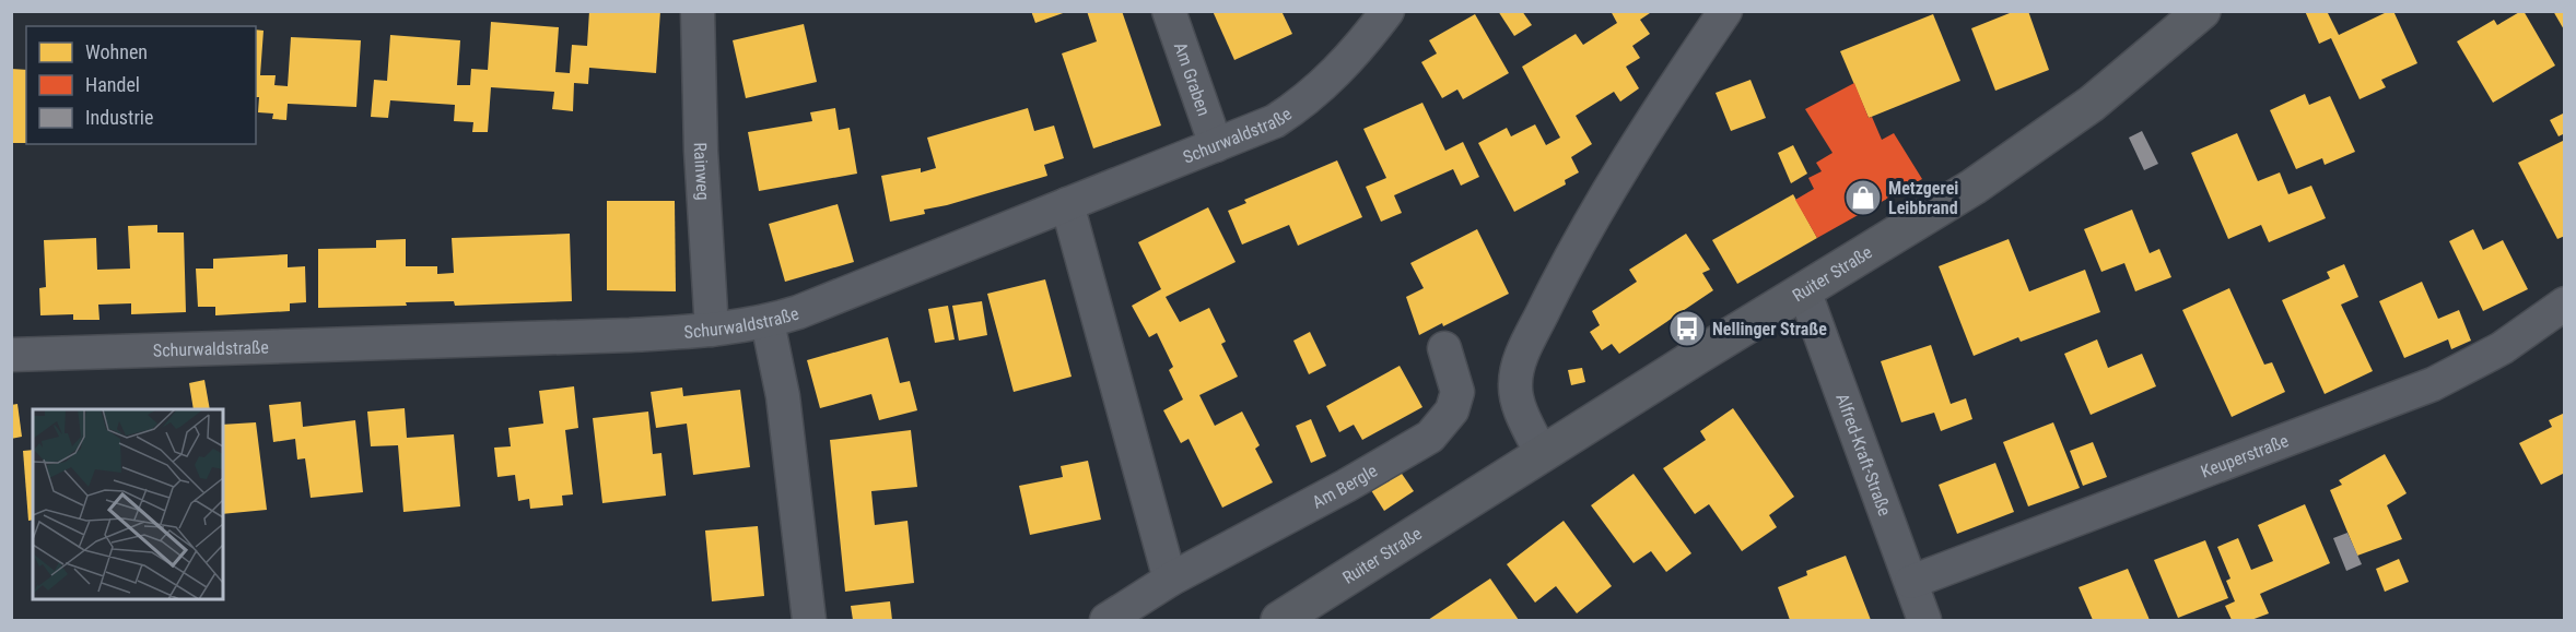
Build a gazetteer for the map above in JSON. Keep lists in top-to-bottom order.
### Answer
{
  "streets": {
    "street": [
      "Am Graben",
      "Schurwaldstraße",
      "Rainweg",
      "Ruiter Straße",
      "Alfred-Kraft-Straße",
      "Keuperstraße",
      "Am Bergle"
    ]
  },
  "crossings": [
    ["Am Graben", "Schurwaldstraße"],
    ["Schurwaldstraße", "Rainweg"],
    ["Ruiter Straße", "Alfred-Kraft-Straße"],
    ["Alfred-Kraft-Straße", "Keuperstraße"]
  ],
  "places": {
    "shop": ["Metzgerei Leibbrand"],
    "bus stop": ["Nellinger Straße"]
  },
  "legend": ["Wohnen", "Handel", "Industrie"]
}
